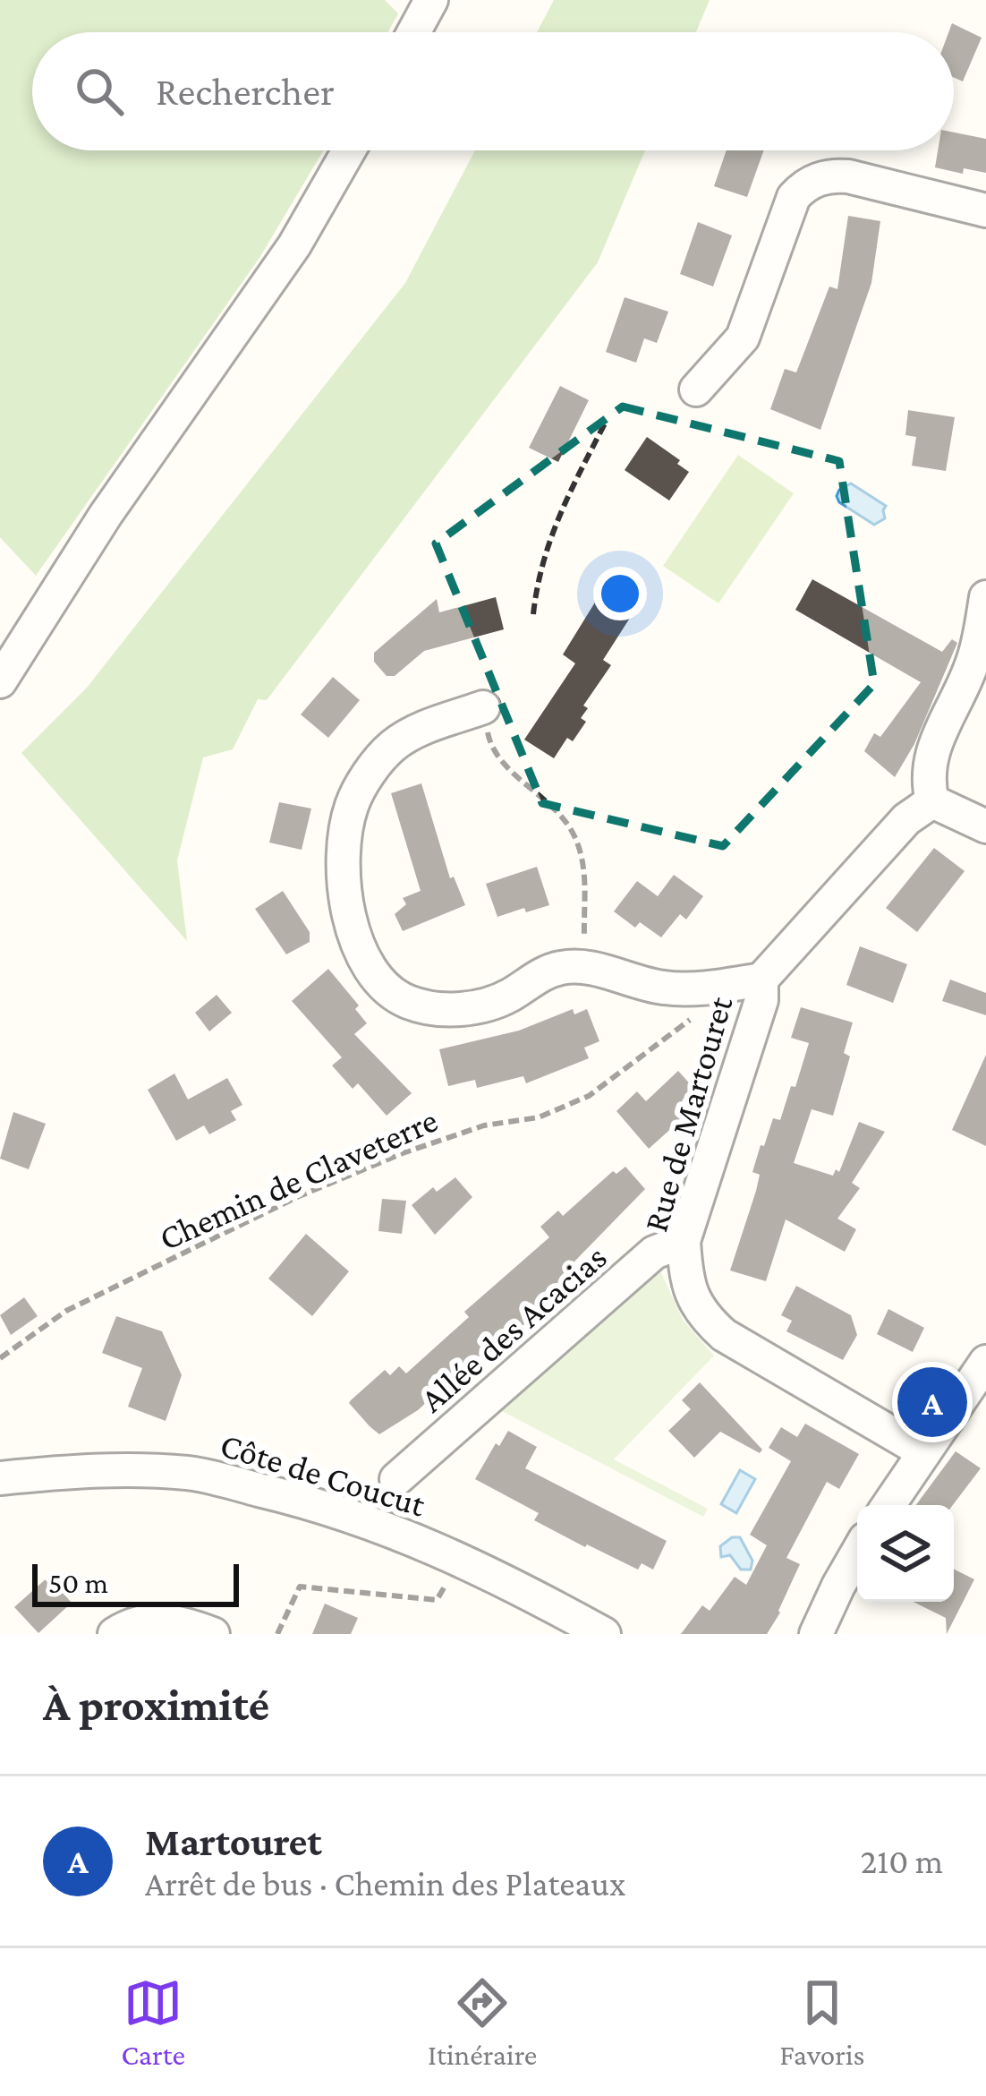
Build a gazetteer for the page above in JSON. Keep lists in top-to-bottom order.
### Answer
{
  "streets": {
    "street": ["Rue de Martouret", "Allée des Acacias", "Côte de Coucut"],
    "path": ["Chemin de Claveterre"]
  },
  "crossings": [
    ["Rue de Martouret", "Allée des Acacias"]
  ],
  "scale_bar": "50 m",
  "page": {
    "search": "Rechercher",
    "pins": "A",
    "scale": "50 m",
    "heading": "À proximité",
    "list": [
      {
        "mark": "A",
        "name": "Martouret",
        "note": "Arrêt de bus · Chemin des Plateaux",
        "value": "210 m"
      }
    ],
    "nav": ["Carte", "Itinéraire", "Favoris"]
  }
}
